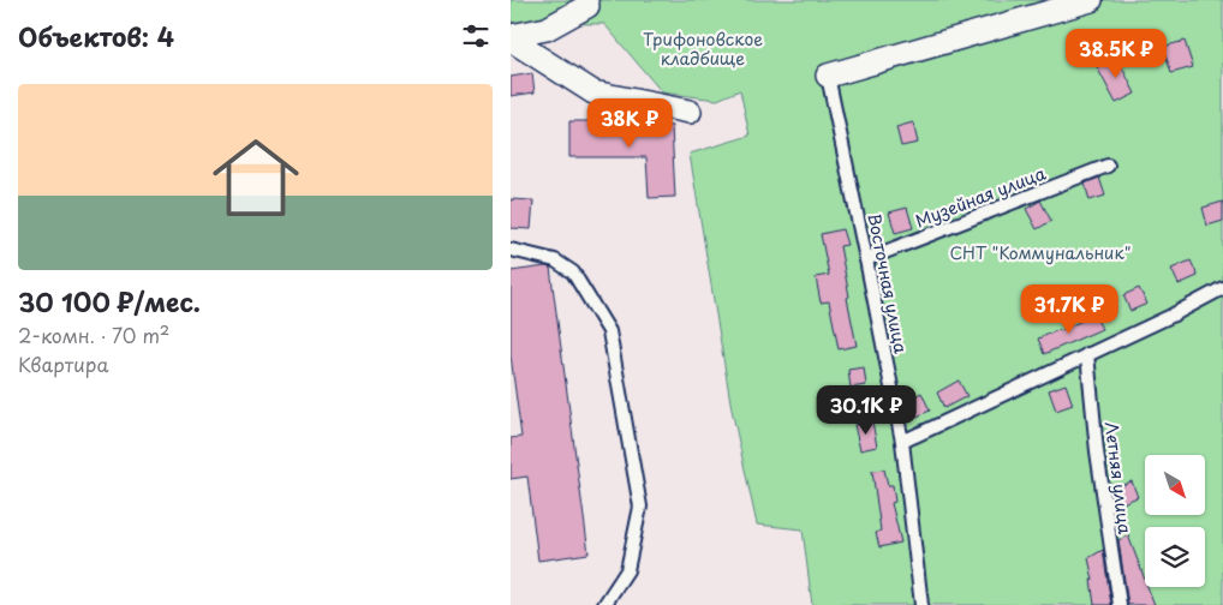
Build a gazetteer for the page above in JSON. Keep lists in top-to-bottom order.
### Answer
{
  "streets": {
    "lane": ["Музейная улица", "Восточная улица", "Летняя улица"]
  },
  "crossings": [
    ["Музейная улица", "Восточная улица"]
  ],
  "parks": ["Трифоновское кладбище", "СНТ \"Коммунальник\""],
  "north": "bottom right",
  "page": {
    "heading": "Объектов: 4",
    "price": [
      "38.5K ₽",
      "38K ₽",
      "31.7K ₽",
      "30.1K ₽"
    ],
    "list": [
      {
        "name": "30 100 ₽/мес.",
        "note": "2-комн. · 70 m² · Квартира"
      }
    ]
  }
}
